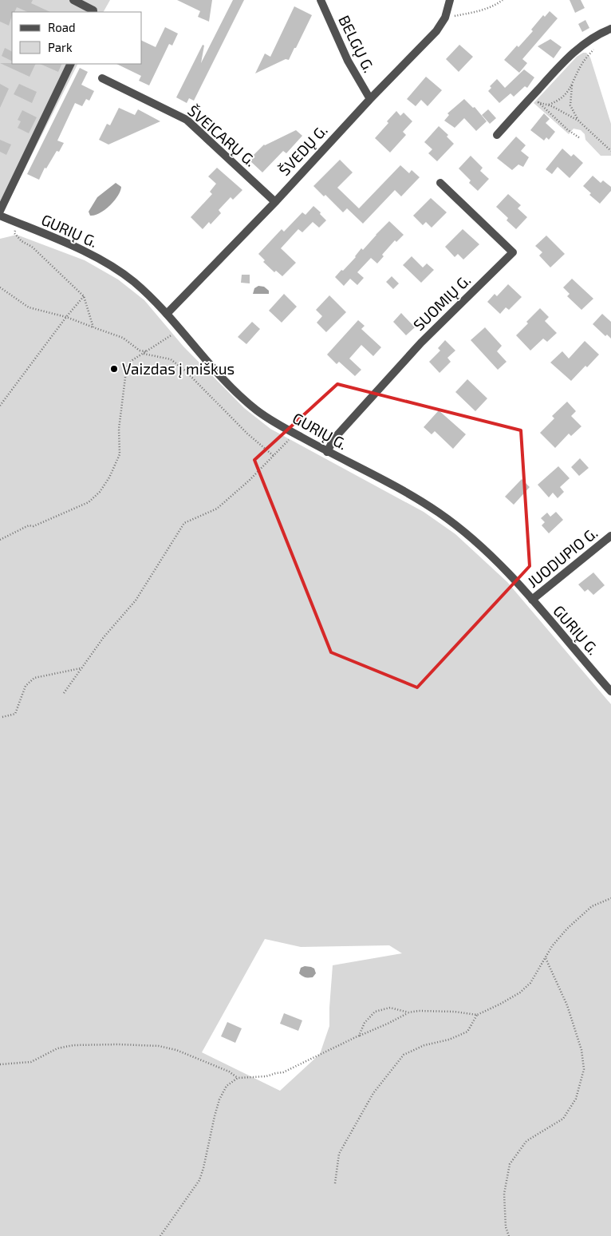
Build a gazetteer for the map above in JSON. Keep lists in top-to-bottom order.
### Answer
{
  "streets": {
    "street": [
      "BELGŲ G.",
      "ŠVEICARŲ G.",
      "ŠVEDŲ G.",
      "GURIŲ G.",
      "SUOMIŲ G.",
      "JUODUPIO G."
    ]
  },
  "crossings": [
    ["BELGŲ G.", "ŠVEDŲ G."],
    ["ŠVEICARŲ G.", "ŠVEDŲ G."],
    ["ŠVEDŲ G.", "GURIŲ G."],
    ["GURIŲ G.", "SUOMIŲ G."],
    ["GURIŲ G.", "JUODUPIO G."]
  ],
  "places": ["Vaizdas į miškus"],
  "legend": ["Road", "Park"]
}
